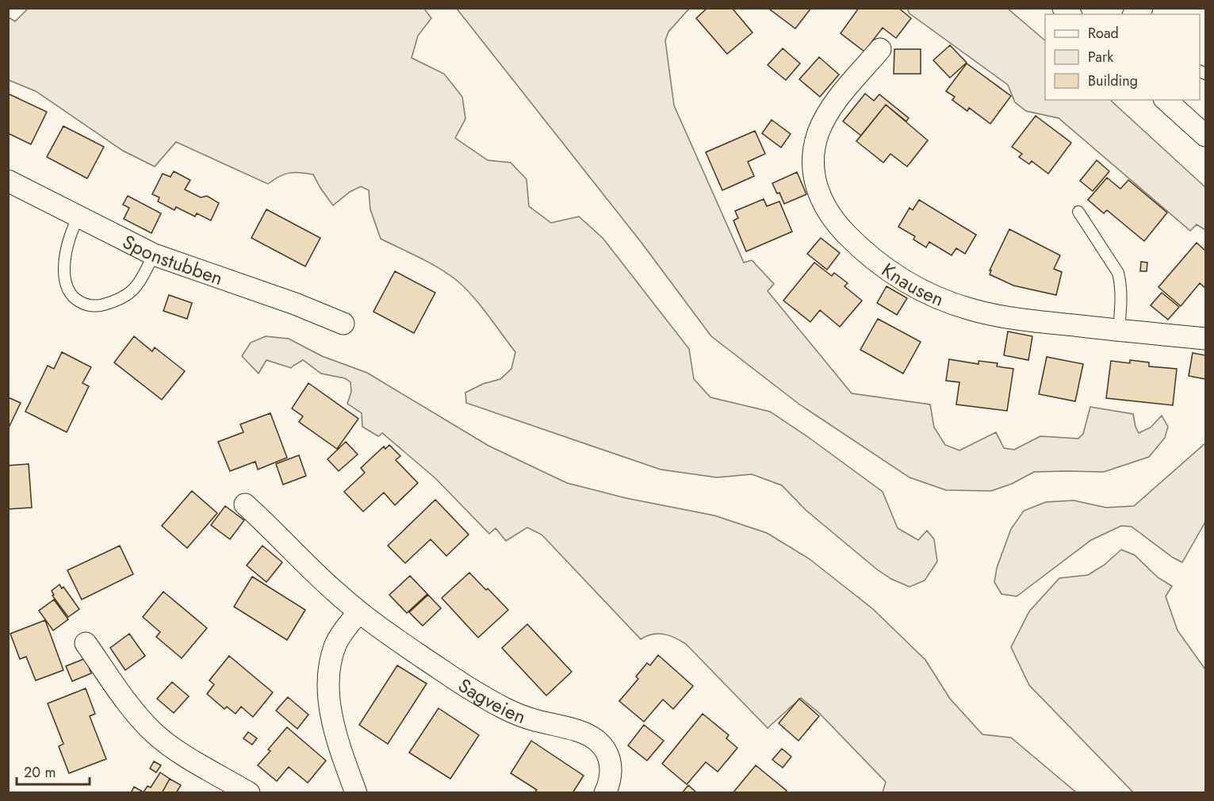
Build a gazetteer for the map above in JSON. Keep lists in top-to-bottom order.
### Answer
{
  "streets": {
    "street": ["Sponstubben", "Knausen", "Sagveien"]
  },
  "legend": ["Road", "Park", "Building"],
  "scale_bar": "20 m"
}
